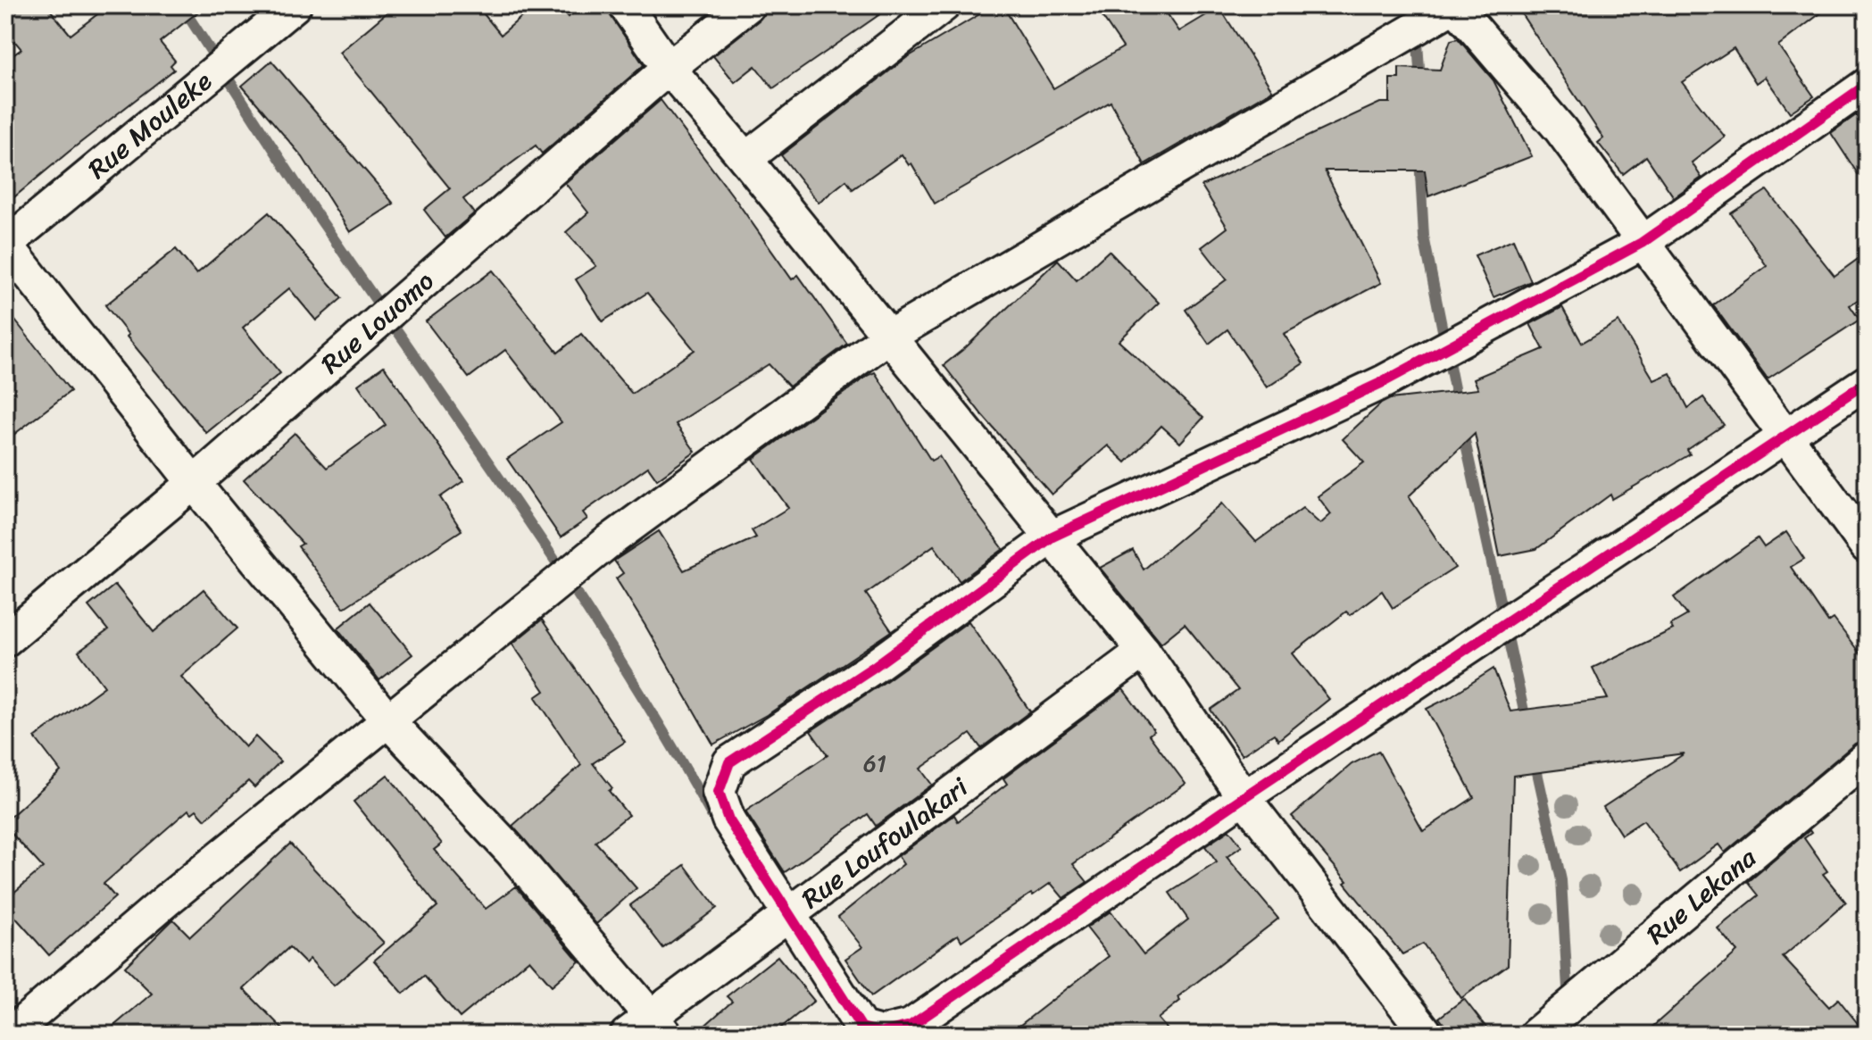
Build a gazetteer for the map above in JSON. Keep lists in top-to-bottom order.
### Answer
{
  "streets": {
    "street": [
      "Rue Mouleke",
      "Rue Louomo",
      "Rue Loufoulakari",
      "Rue Lekana"
    ]
  },
  "house_numbers": ["61"]
}
